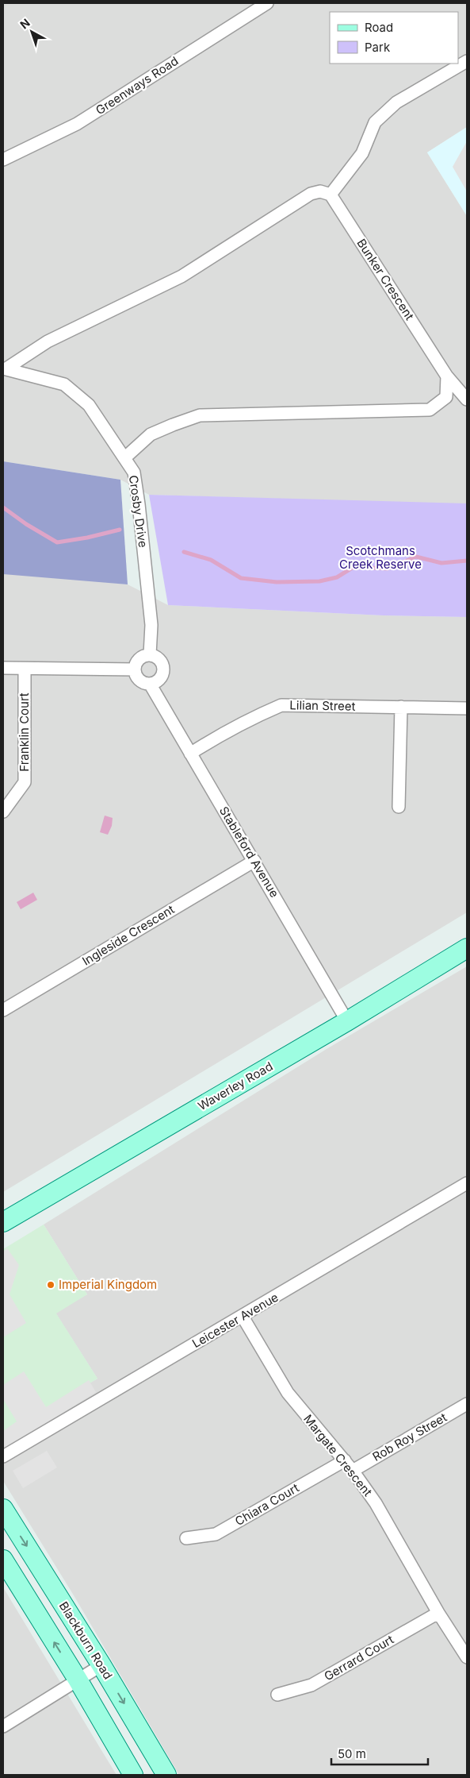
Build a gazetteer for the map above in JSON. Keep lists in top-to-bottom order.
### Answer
{
  "streets": {
    "main road": ["Waverley Road", "Blackburn Road"],
    "street": [
      "Greenways Road",
      "Bunker Crescent",
      "Crosby Drive",
      "Lilian Street",
      "Franklin Court",
      "Stableford Avenue",
      "Ingleside Crescent",
      "Leicester Avenue",
      "Rob Roy Street",
      "Margate Crescent",
      "Chiara Court",
      "Gerrard Court"
    ]
  },
  "crossings": [
    ["Crosby Drive", "Stableford Avenue"],
    ["Lilian Street", "Stableford Avenue"],
    ["Stableford Avenue", "Ingleside Crescent"],
    ["Stableford Avenue", "Waverley Road"],
    ["Leicester Avenue", "Margate Crescent"],
    ["Rob Roy Street", "Margate Crescent"],
    ["Margate Crescent", "Chiara Court"],
    ["Margate Crescent", "Gerrard Court"]
  ],
  "parks": ["Scotchmans Creek Reserve"],
  "places": ["Imperial Kingdom"],
  "legend": ["Road", "Park"],
  "scale_bar": "50 m",
  "north": "top left"
}
